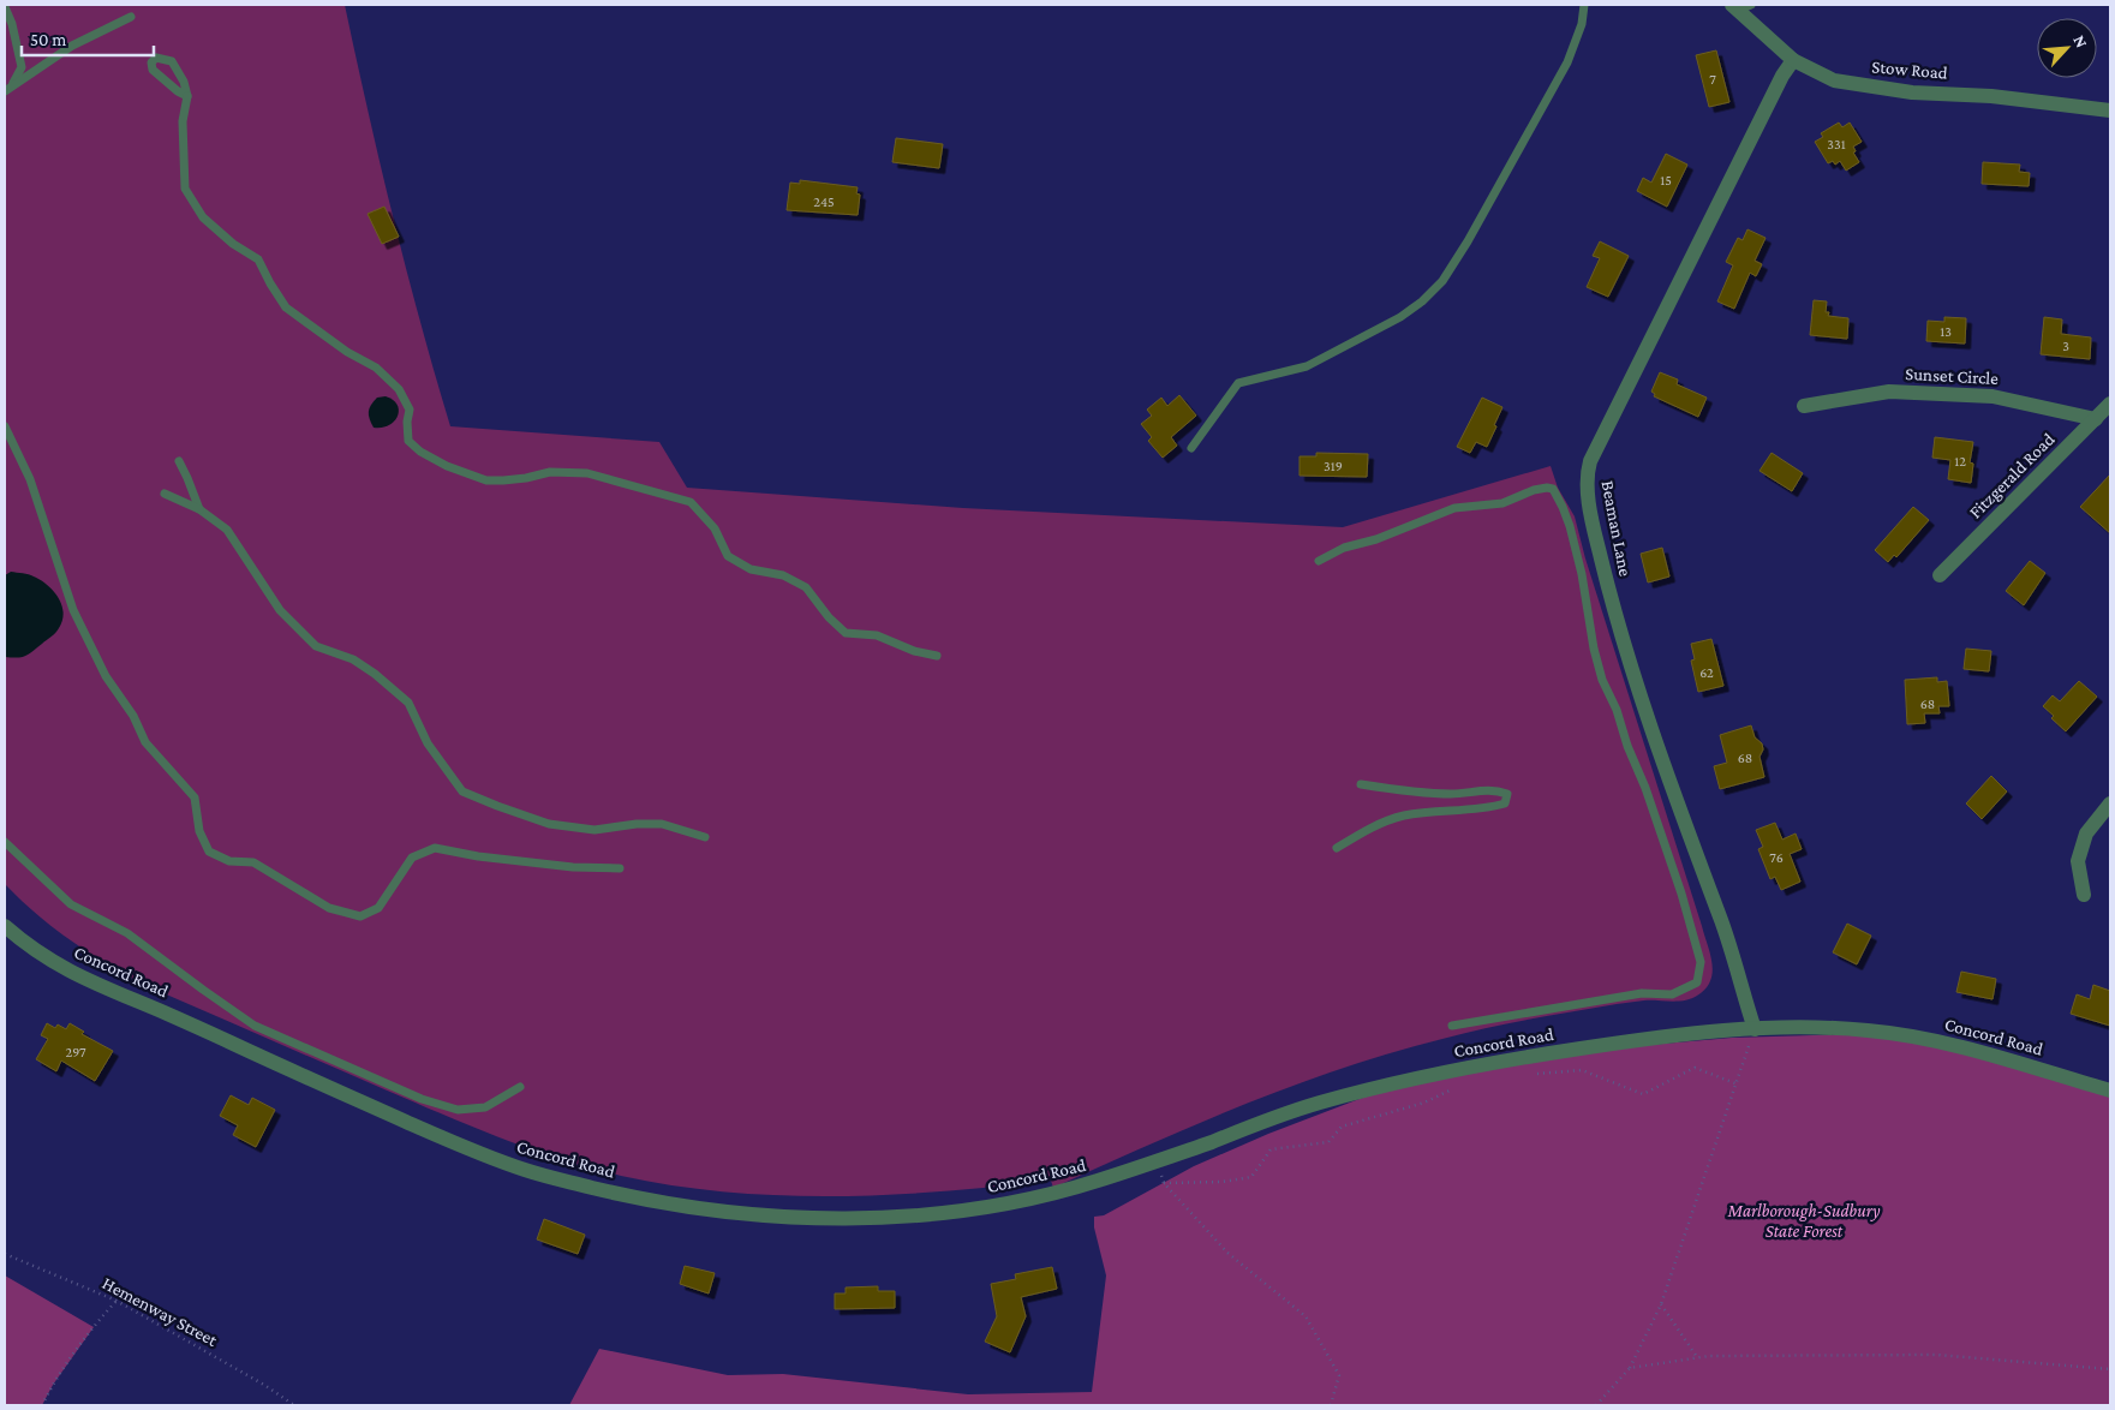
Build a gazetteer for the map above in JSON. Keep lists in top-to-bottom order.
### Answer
{
  "streets": {
    "street": [
      "Stow Road",
      "Sunset Circle",
      "Fitzgerald Road",
      "Beaman Lane",
      "Concord Road"
    ],
    "path": ["Hemenway Street"]
  },
  "crossings": [
    ["Stow Road", "Beaman Lane"],
    ["Sunset Circle", "Fitzgerald Road"],
    ["Beaman Lane", "Concord Road"]
  ],
  "parks": ["Marlborough-Sudbury State Forest"],
  "house_numbers": [
    "7",
    "331",
    "15",
    "245",
    "13",
    "3",
    "12",
    "319",
    "62",
    "68",
    "68",
    "76",
    "297"
  ],
  "scale_bar": "50 m",
  "north": "top right"
}
